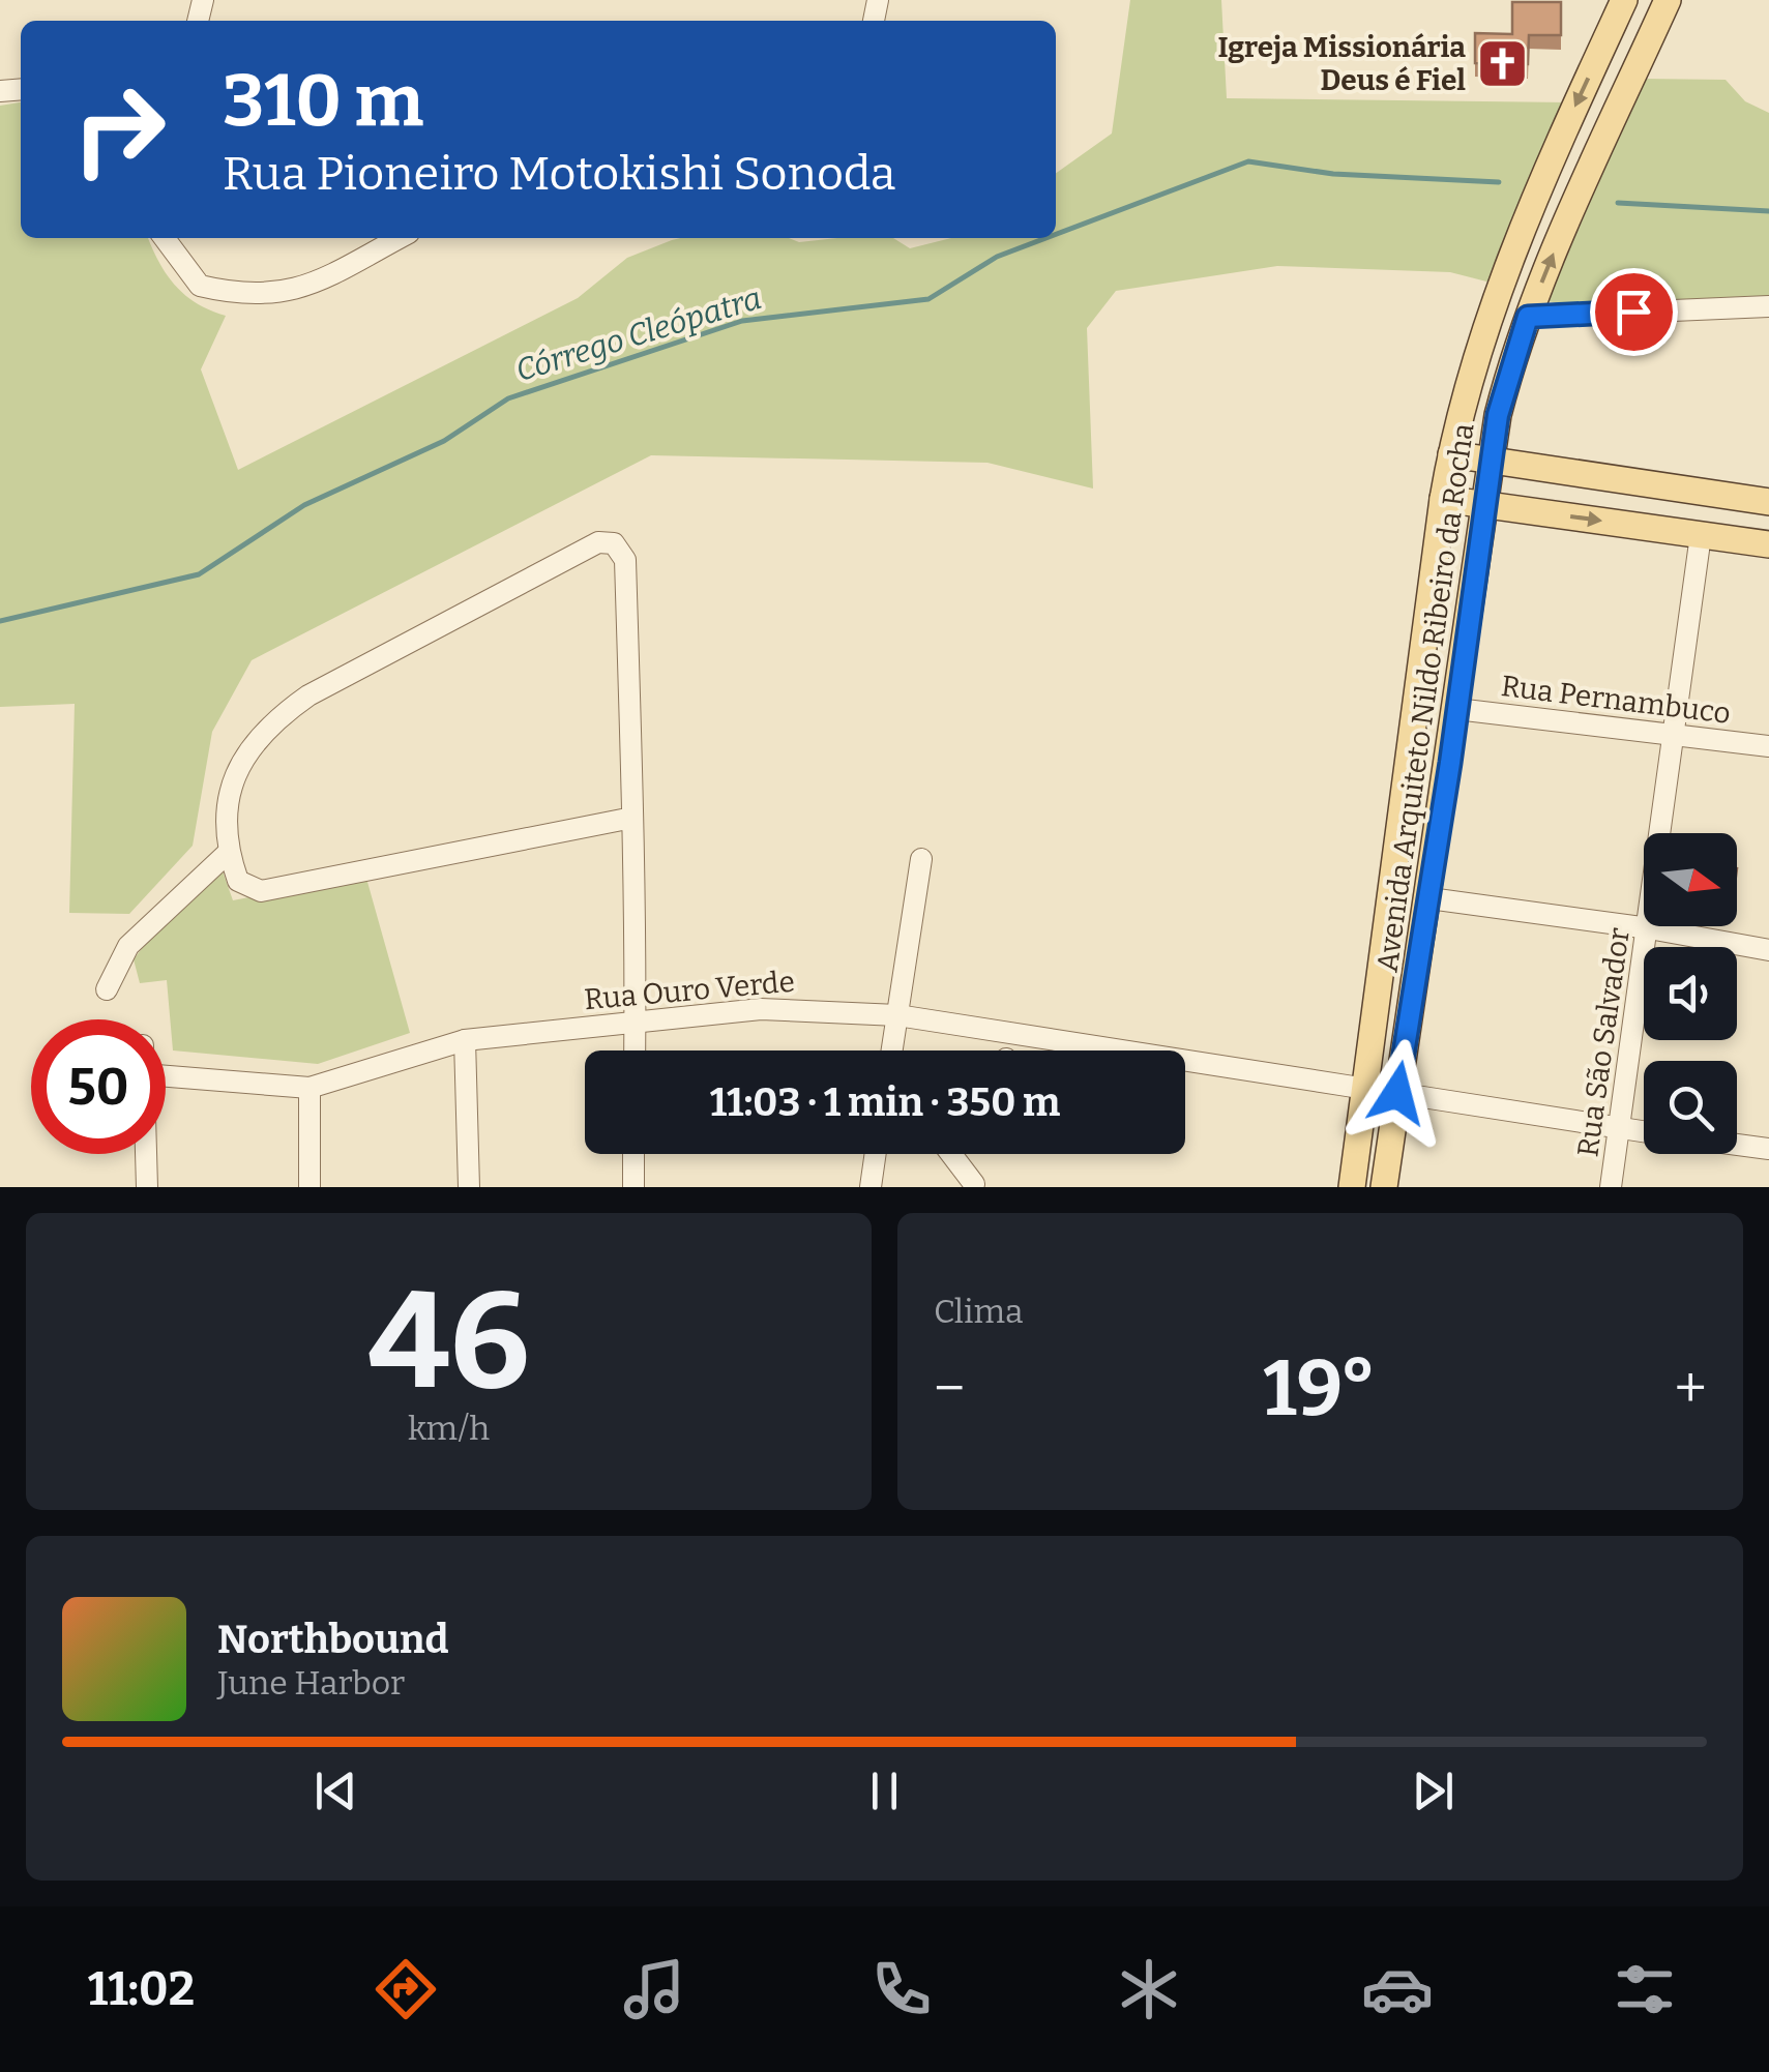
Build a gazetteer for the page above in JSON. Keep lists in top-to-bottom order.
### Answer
{
  "streets": {
    "main road": ["Avenida Arquiteto Nildo Ribeiro da Rocha"],
    "street": ["Rua Pernambuco", "Rua Ouro Verde", "Rua São Salvador"]
  },
  "crossings": [
    ["Avenida Arquiteto Nildo Ribeiro da Rocha", "Rua Pernambuco"],
    ["Avenida Arquiteto Nildo Ribeiro da Rocha", "Rua Ouro Verde"],
    ["Rua Pernambuco", "Rua São Salvador"]
  ],
  "water": ["Córrego Cleópatra"],
  "places": {
    "church": ["Igreja Missionária Deus é Fiel"]
  },
  "north": "right",
  "page": {
    "turn": ["310 m", "Rua Pioneiro Motokishi Sonoda"],
    "limit": "50",
    "trip": "11:03 · 1 min · 350 m",
    "tile": [
      ["46", "km/h"],
      "Clima"
    ],
    "heat": ["−", "19°", "+"],
    "song": ["Northbound", "June Harbor"],
    "tabs": "11:02"
  }
}
